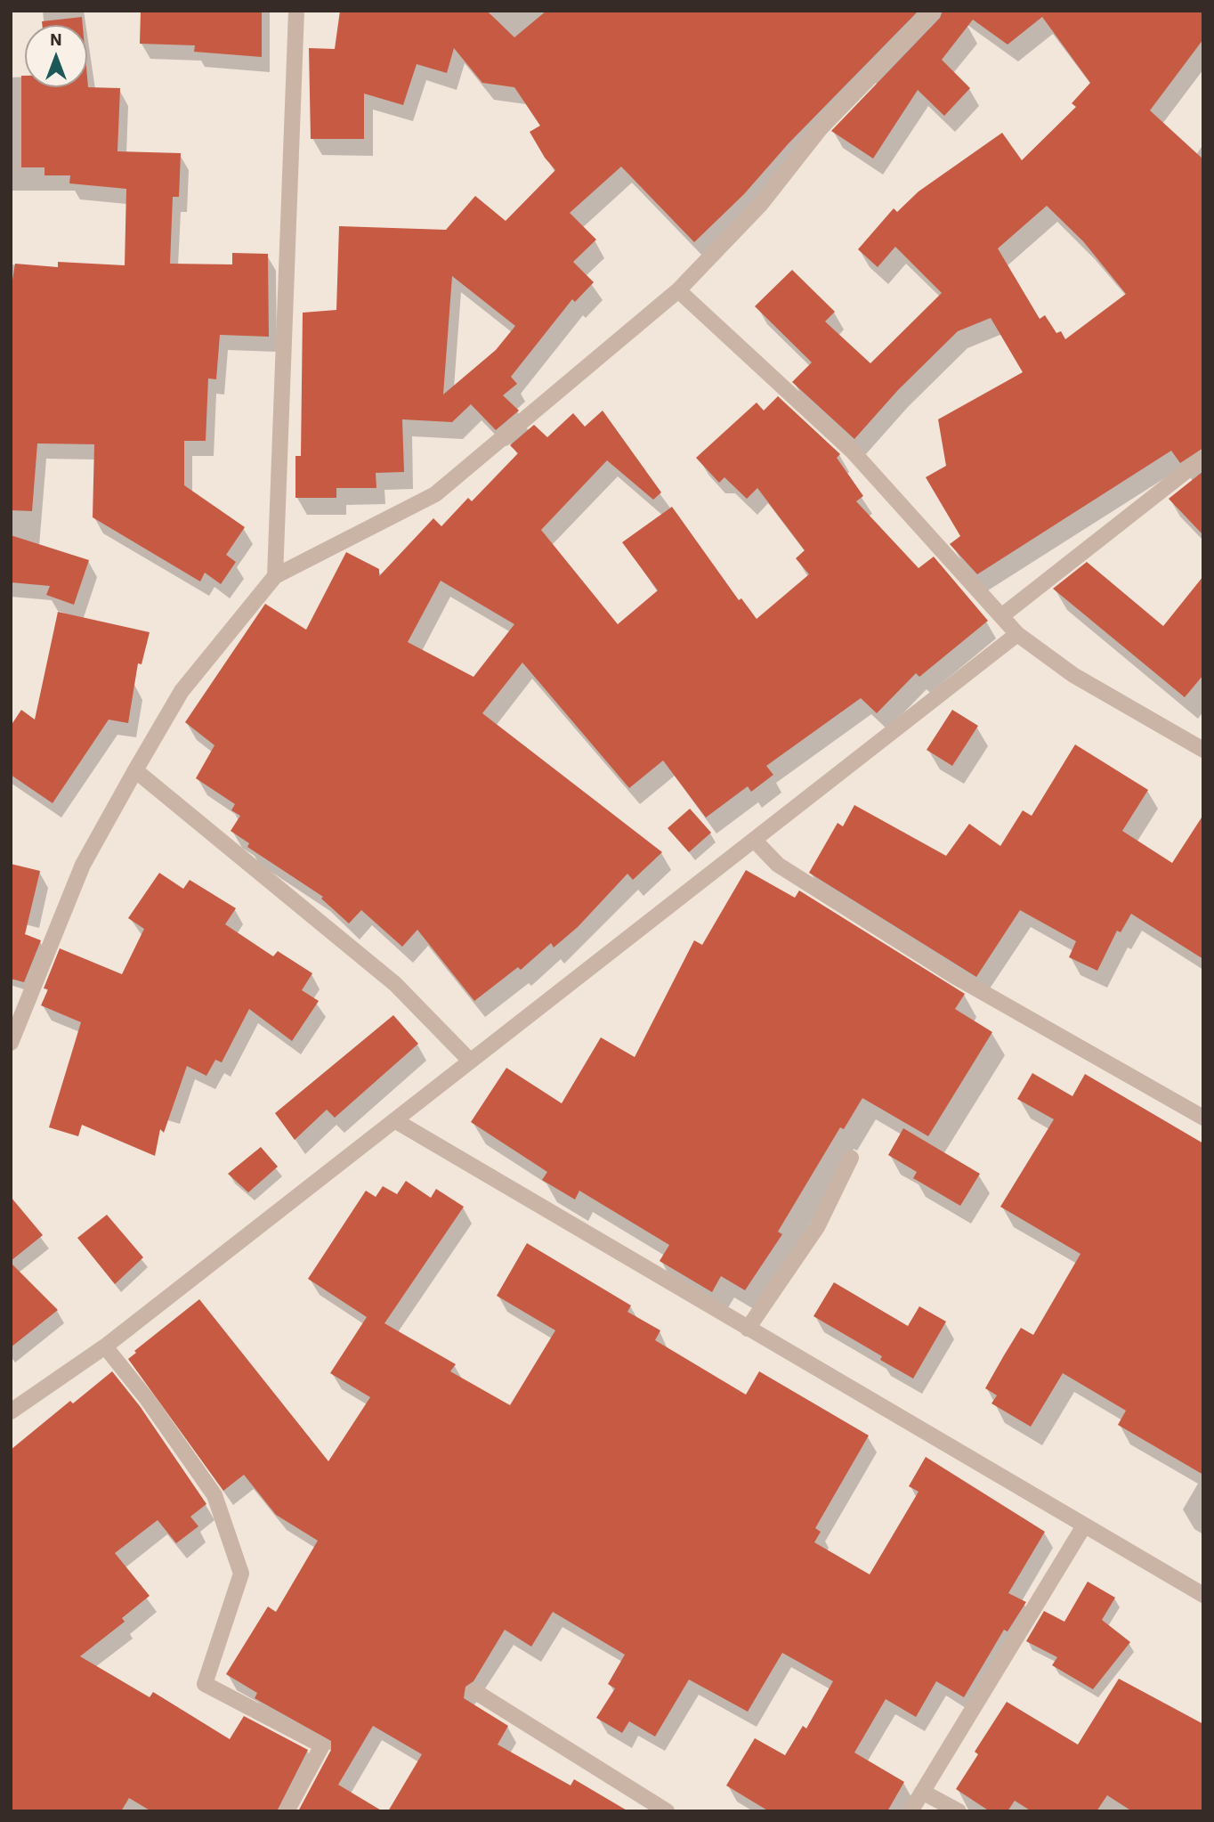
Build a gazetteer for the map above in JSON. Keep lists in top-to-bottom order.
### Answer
{
  "north": "top"
}
